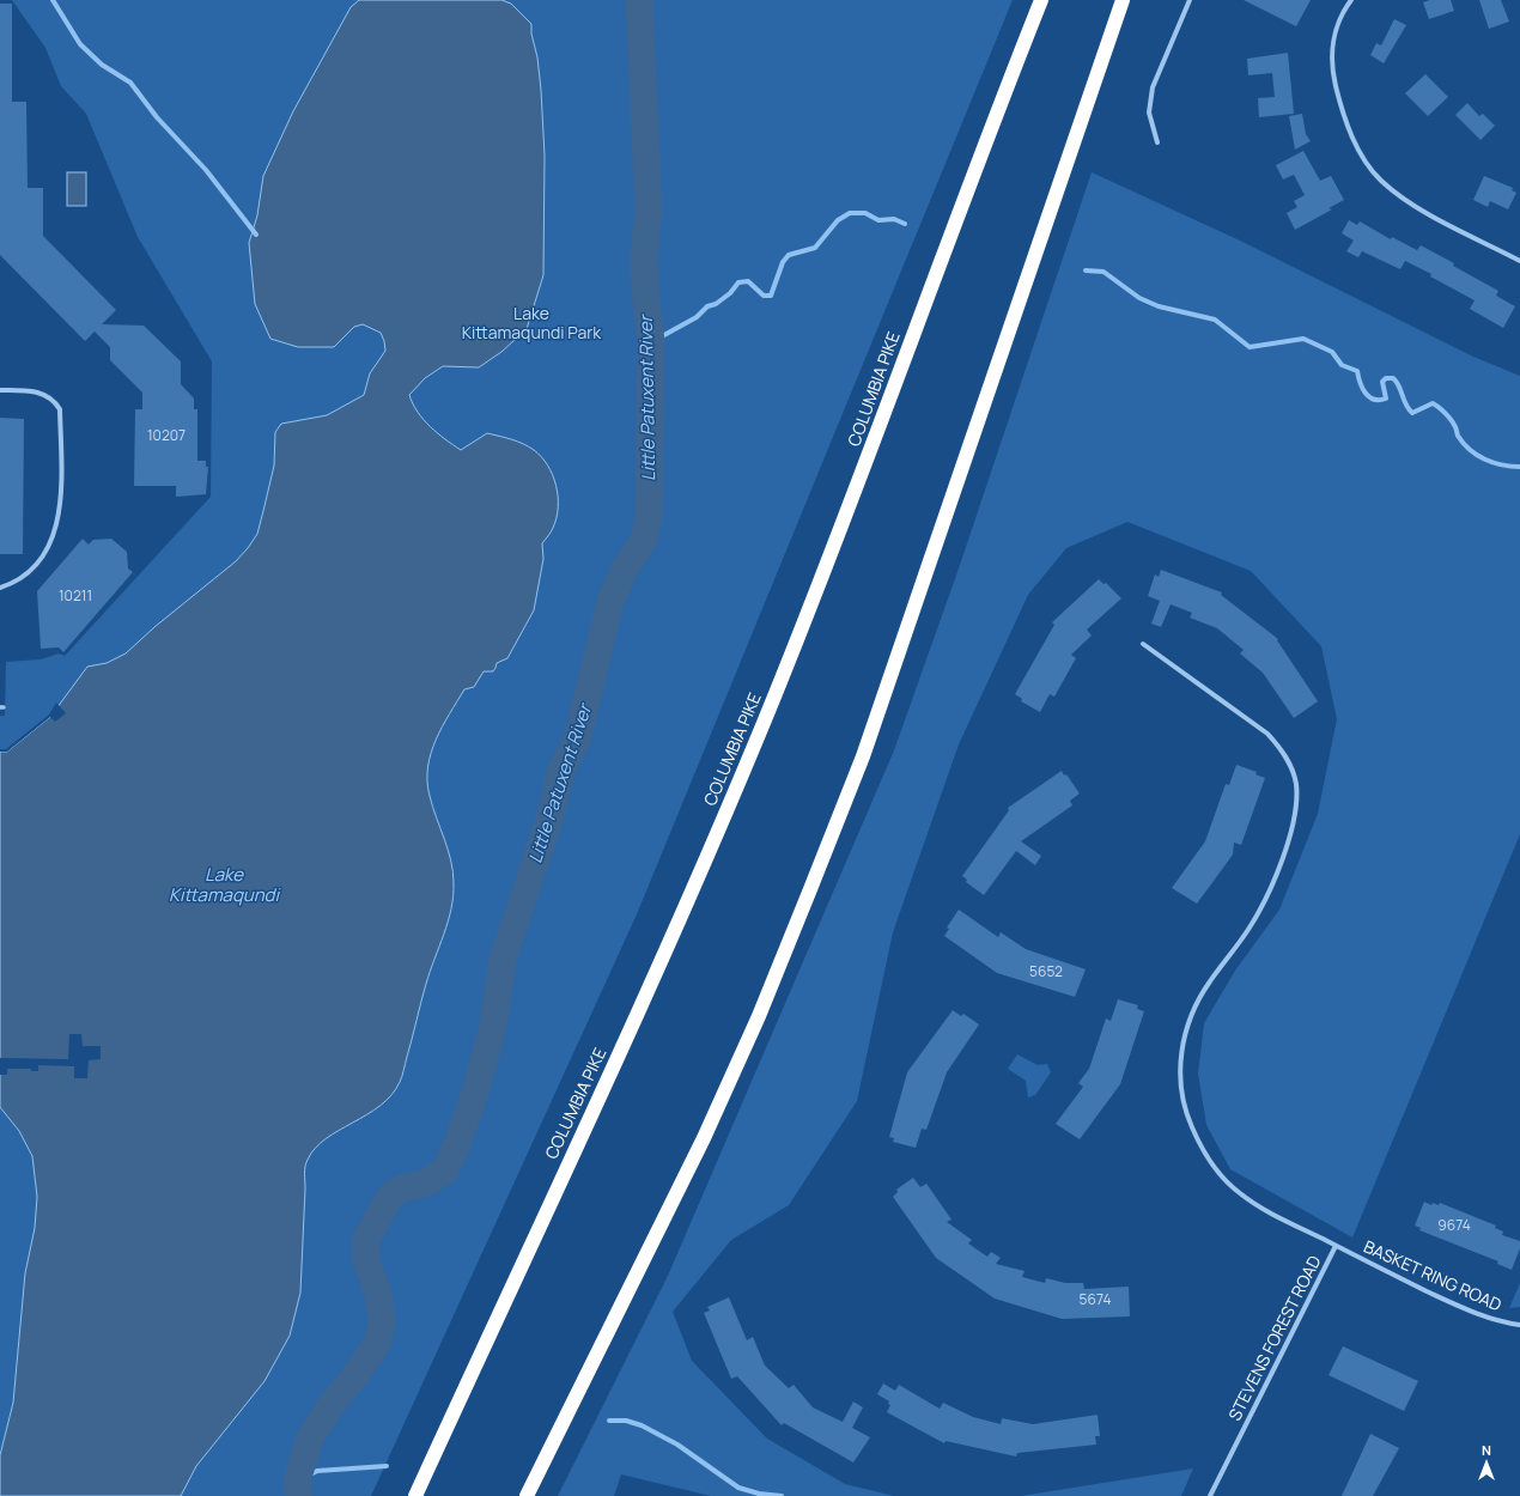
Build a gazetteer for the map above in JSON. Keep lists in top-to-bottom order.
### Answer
{
  "streets": {
    "highway": ["COLUMBIA PIKE"],
    "street": ["BASKET RING ROAD", "STEVENS FOREST ROAD"]
  },
  "crossings": [
    ["BASKET RING ROAD", "STEVENS FOREST ROAD"]
  ],
  "water": ["Little Patuxent River", "Lake Kittamaqundi"],
  "parks": ["Lake Kittamaqundi Park"],
  "house_numbers": [
    "10207",
    "10211",
    "5652",
    "9674",
    "5674"
  ],
  "north": "top"
}
